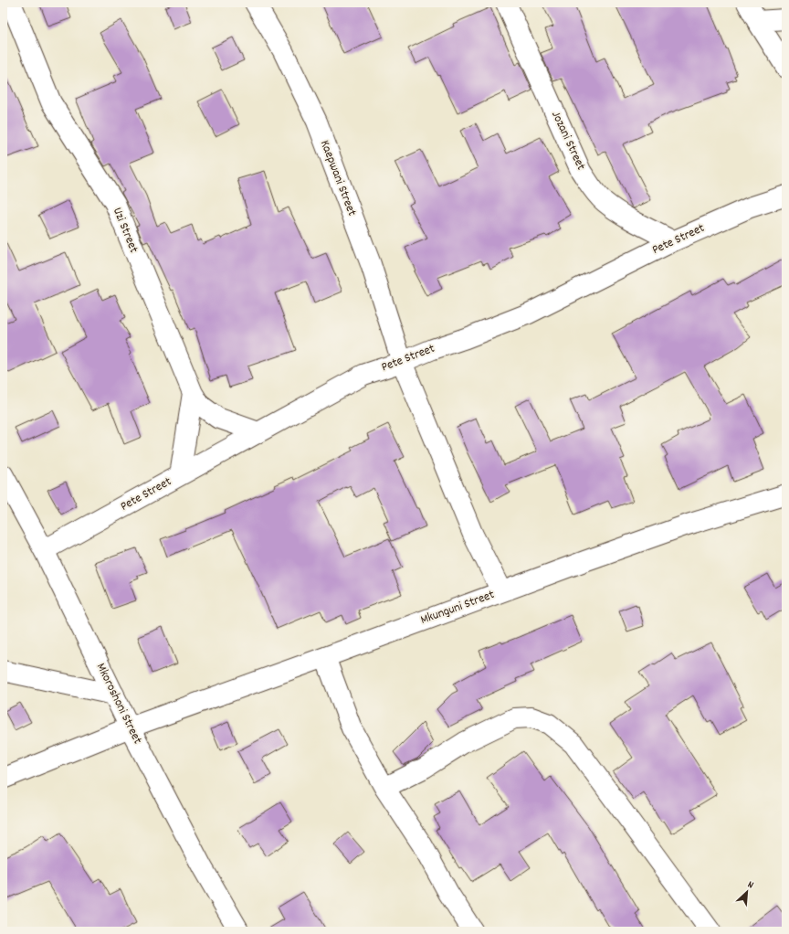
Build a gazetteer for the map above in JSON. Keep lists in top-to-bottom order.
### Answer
{
  "streets": {
    "street": [
      "Jozani Street",
      "Kaepwani Street",
      "Uzi Street",
      "Pete Street",
      "Mkunguni Street",
      "Mkoroshoni Street"
    ]
  },
  "crossings": [
    ["Jozani Street", "Pete Street"],
    ["Kaepwani Street", "Pete Street"],
    ["Kaepwani Street", "Mkunguni Street"],
    ["Uzi Street", "Pete Street"],
    ["Pete Street", "Mkoroshoni Street"],
    ["Mkunguni Street", "Mkoroshoni Street"]
  ],
  "north": "top right"
}
